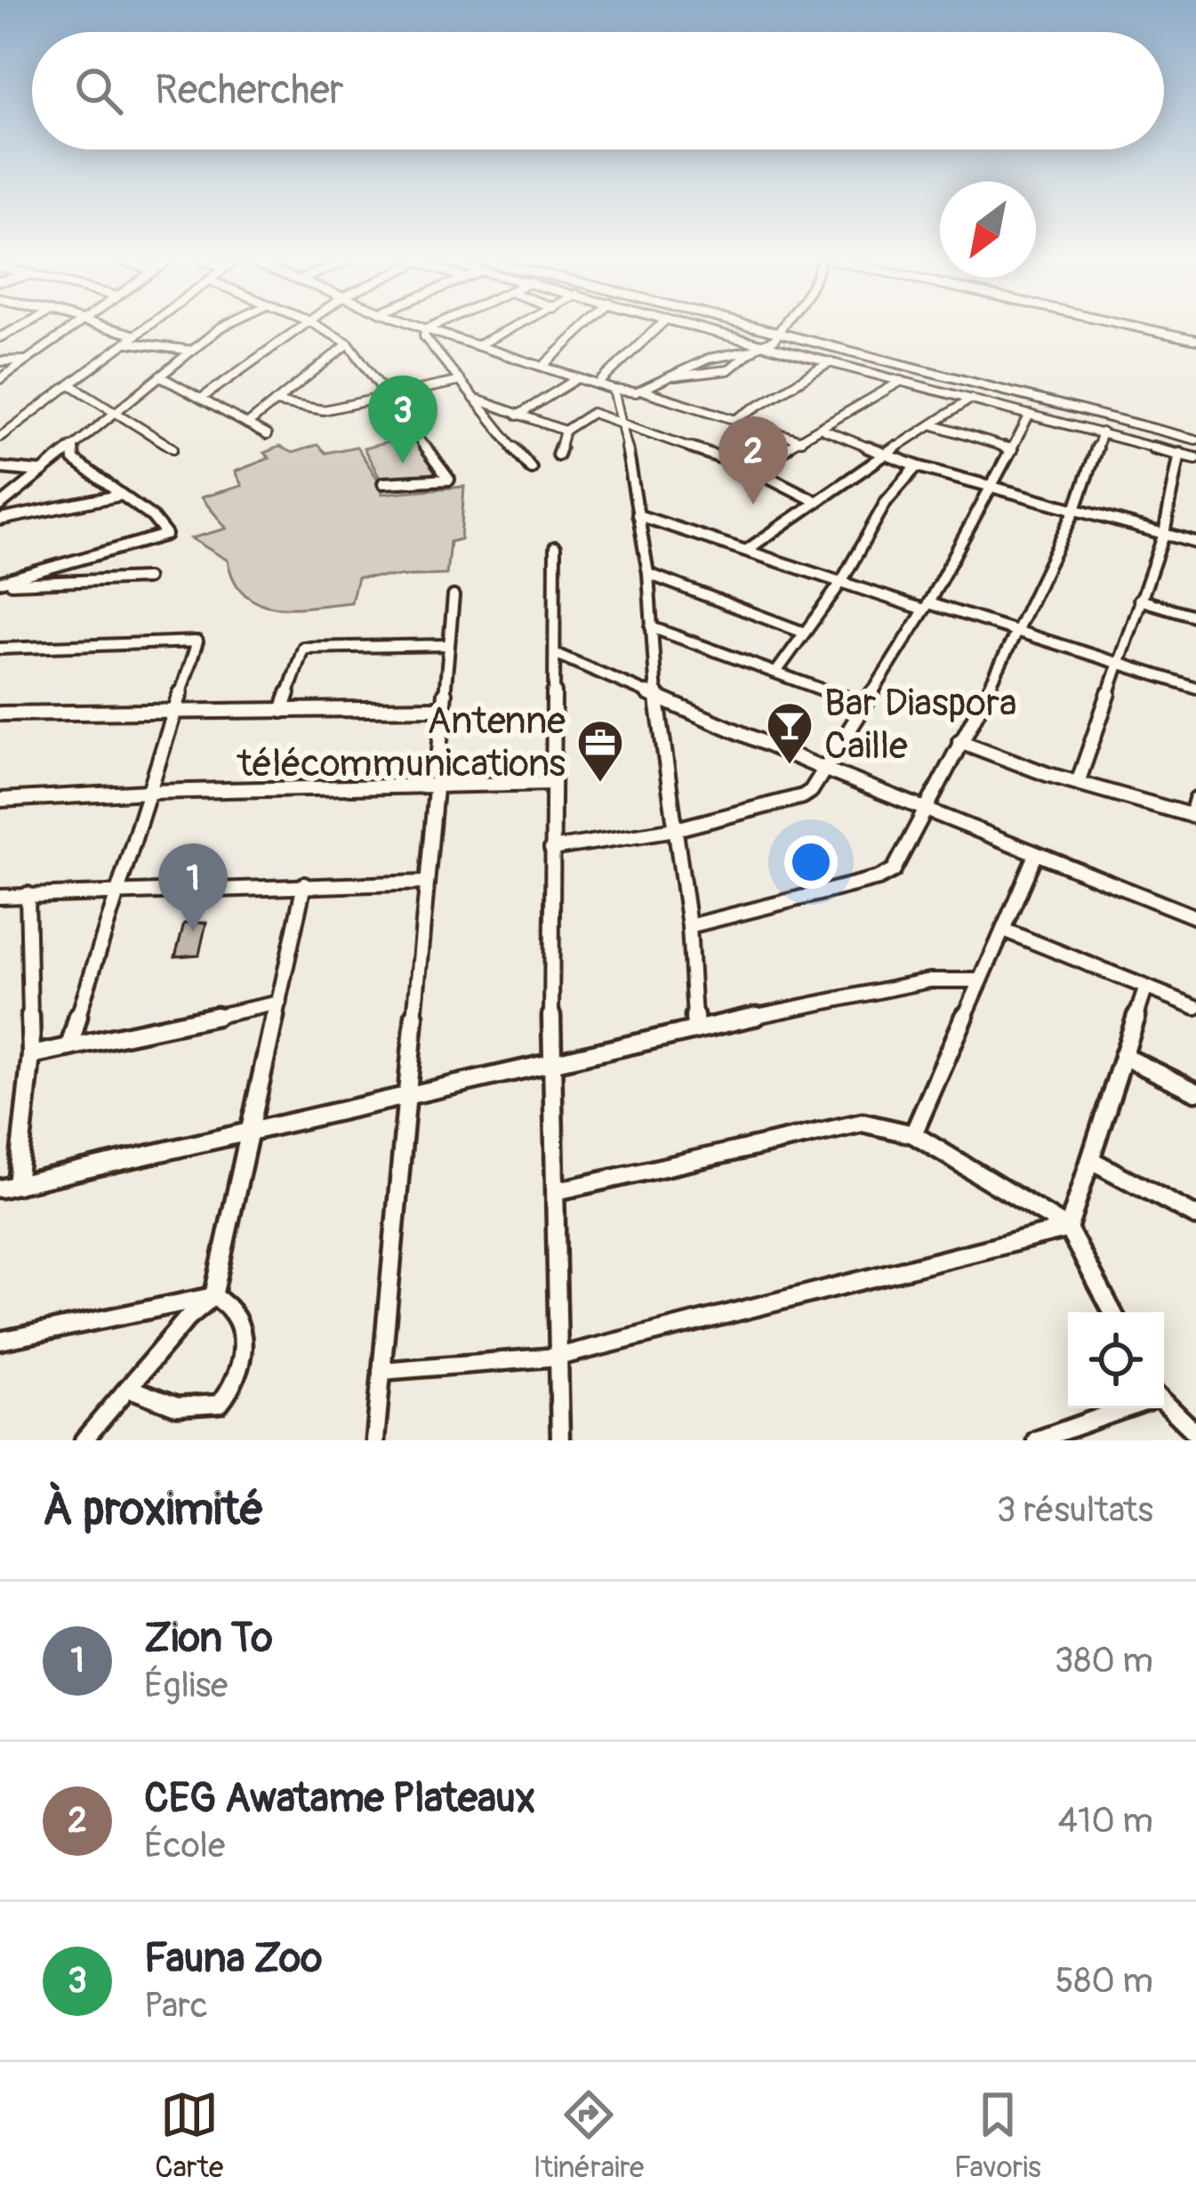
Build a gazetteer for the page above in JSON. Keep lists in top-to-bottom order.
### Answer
{
  "places": {
    "bar": ["Bar Diaspora Caille"],
    "office": ["Antenne télécommunications"]
  },
  "north": "bottom left",
  "page": {
    "search": "Rechercher",
    "pins": ["3", "2", "1"],
    "heading": ["À proximité", "3 résultats"],
    "list": [
      {
        "mark": "1",
        "name": "Zion To",
        "note": "Église",
        "value": "380 m"
      },
      {
        "mark": "2",
        "name": "CEG Awatame Plateaux",
        "note": "École",
        "value": "410 m"
      },
      {
        "mark": "3",
        "name": "Fauna Zoo",
        "note": "Parc",
        "value": "580 m"
      }
    ],
    "nav": ["Carte", "Itinéraire", "Favoris"]
  }
}
